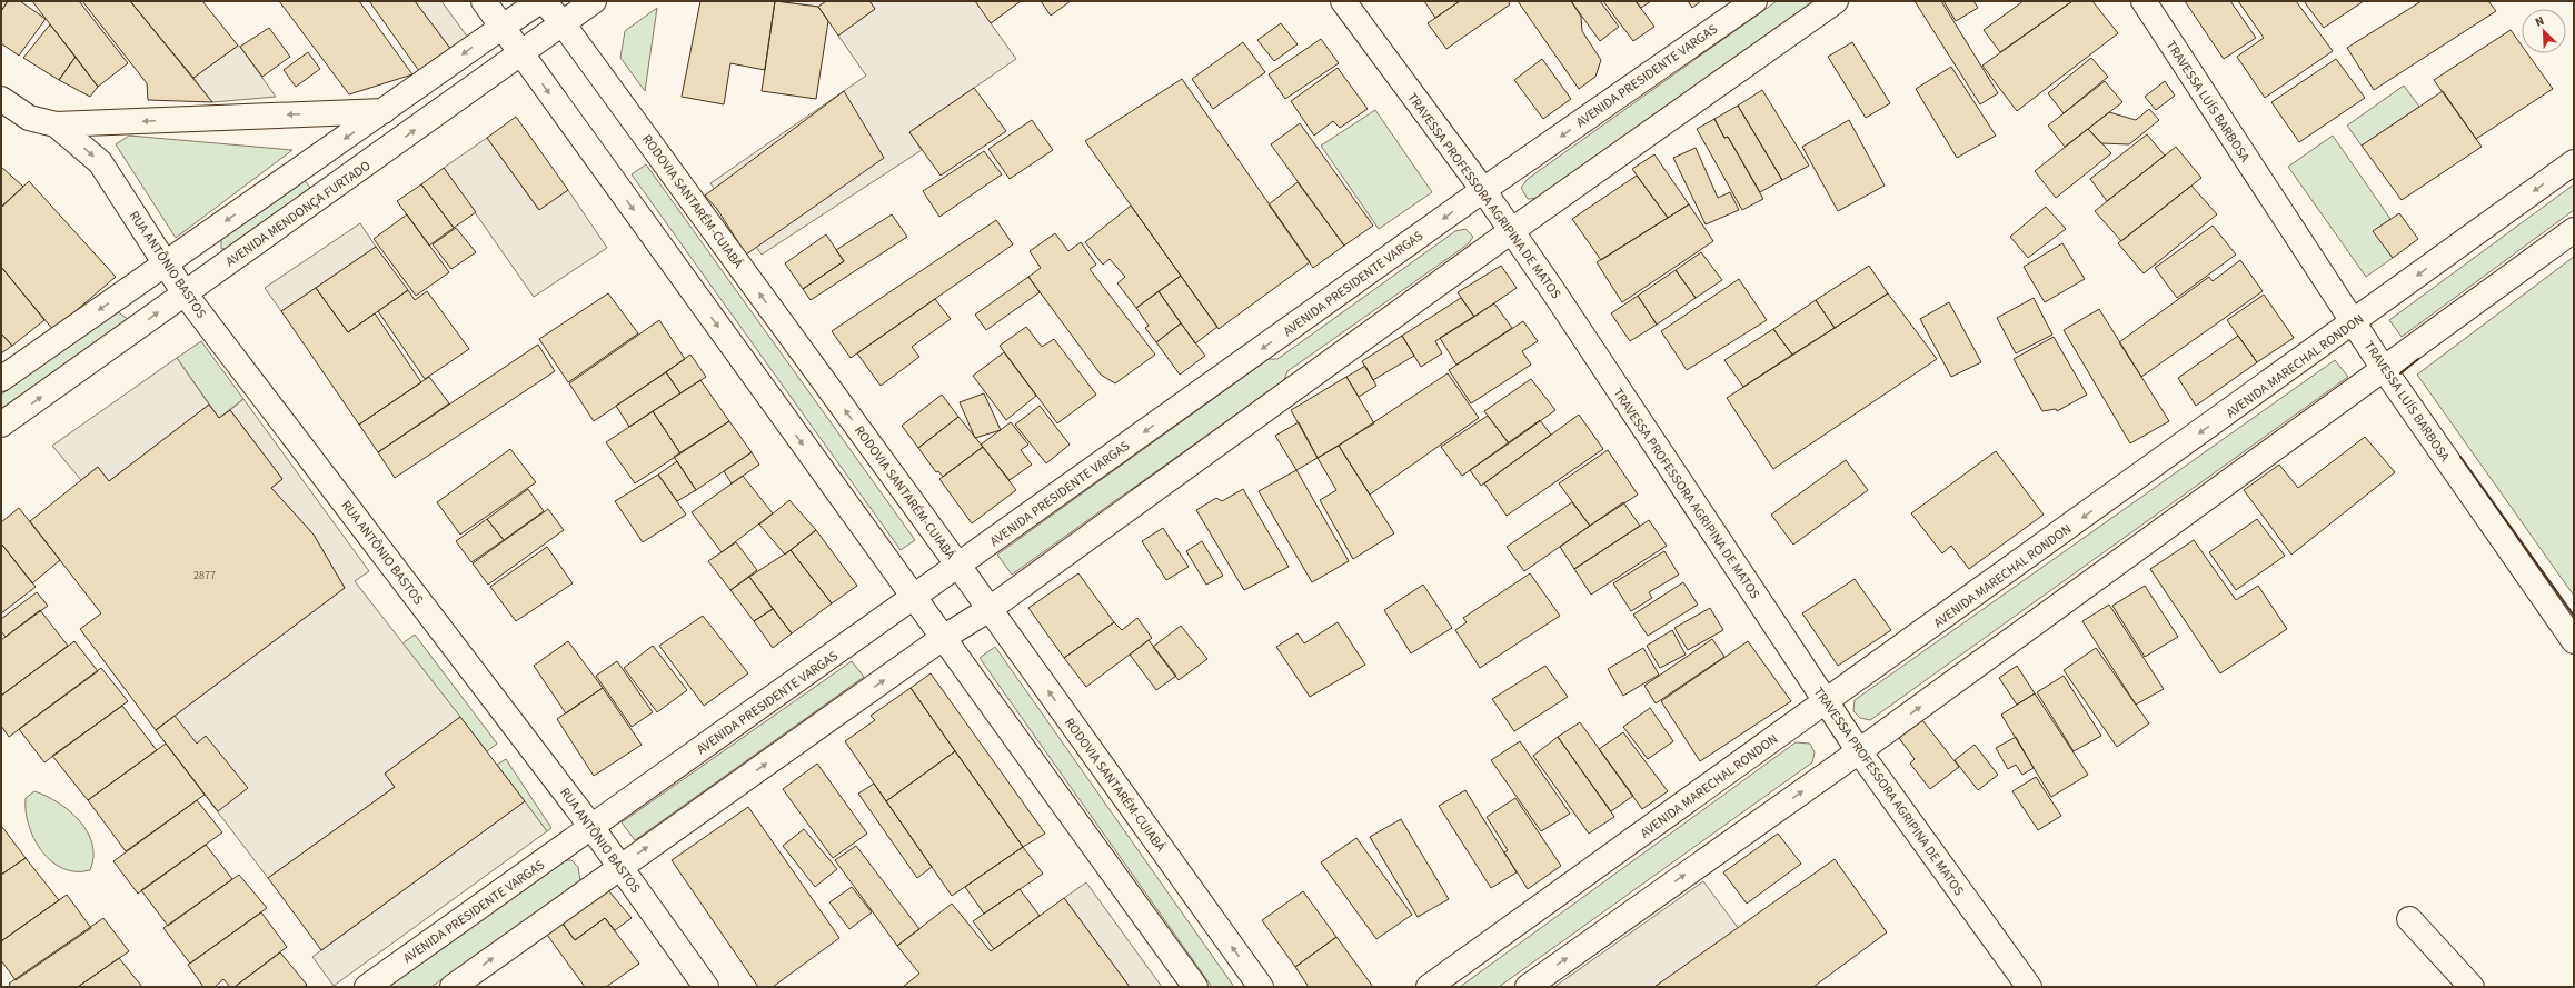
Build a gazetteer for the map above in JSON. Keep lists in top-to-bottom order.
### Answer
{
  "streets": {
    "main road": [
      "AVENIDA PRESIDENTE VARGAS",
      "TRAVESSA LUÍS BARBOSA",
      "TRAVESSA PROFESSORA AGRIPINA DE MATOS",
      "RODOVIA SANTARÉM-CUIABÁ",
      "AVENIDA MENDONÇA FURTADO",
      "RUA ANTÔNIO BASTOS",
      "AVENIDA MARECHAL RONDON"
    ]
  },
  "crossings": [
    ["AVENIDA PRESIDENTE VARGAS", "TRAVESSA PROFESSORA AGRIPINA DE MATOS"],
    ["AVENIDA PRESIDENTE VARGAS", "RODOVIA SANTARÉM-CUIABÁ"],
    ["AVENIDA PRESIDENTE VARGAS", "RUA ANTÔNIO BASTOS"],
    ["TRAVESSA LUÍS BARBOSA", "AVENIDA MARECHAL RONDON"],
    ["TRAVESSA PROFESSORA AGRIPINA DE MATOS", "AVENIDA MARECHAL RONDON"],
    ["RODOVIA SANTARÉM-CUIABÁ", "AVENIDA MENDONÇA FURTADO"],
    ["AVENIDA MENDONÇA FURTADO", "RUA ANTÔNIO BASTOS"]
  ],
  "house_numbers": ["2877"],
  "north": "top left"
}
